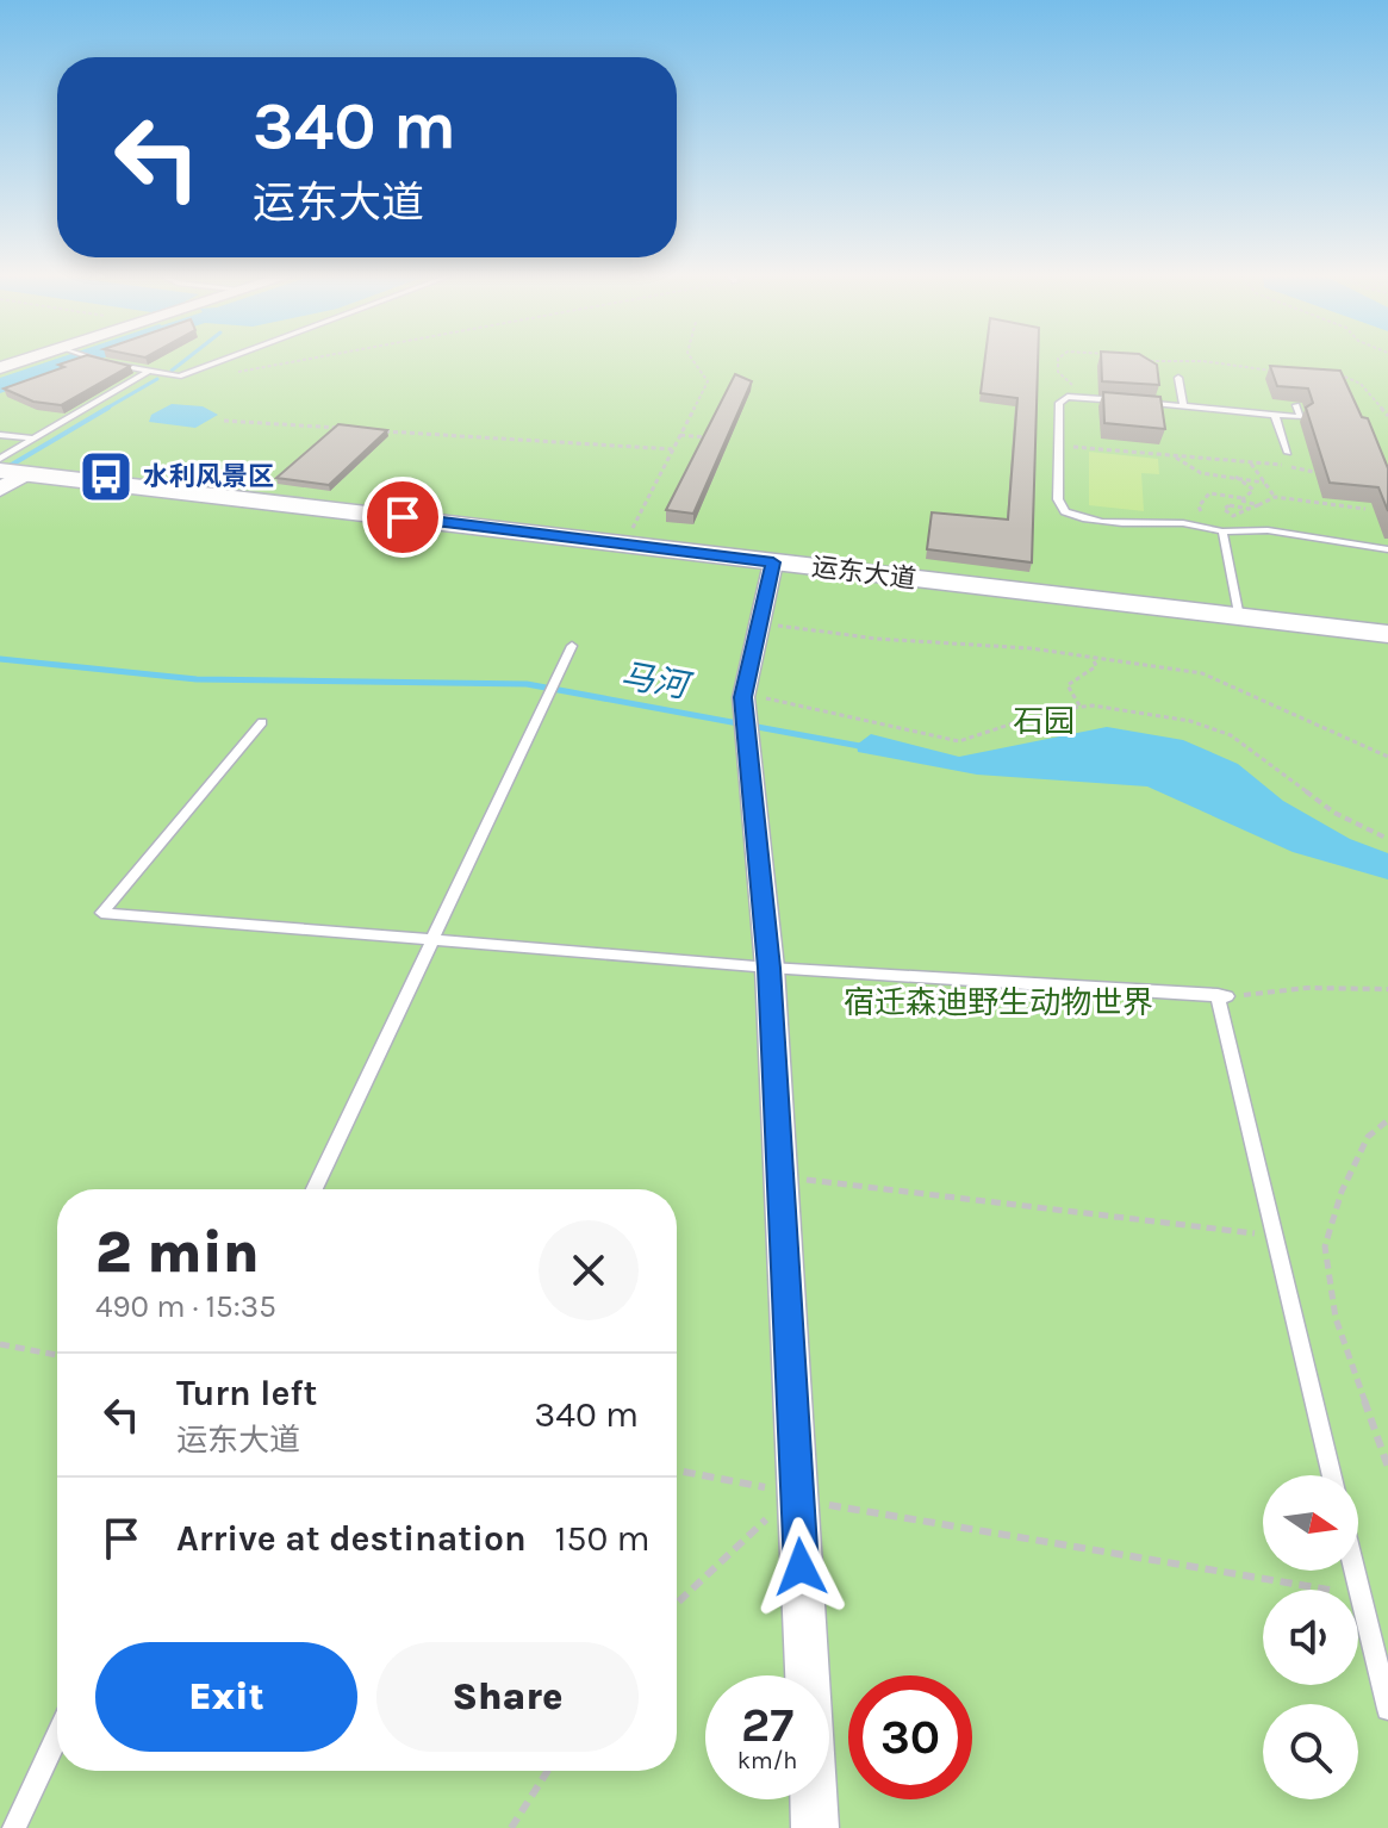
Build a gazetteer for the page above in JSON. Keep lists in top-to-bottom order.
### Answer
{
  "streets": {
    "main road": ["运东大道"]
  },
  "water": ["马河"],
  "parks": ["石园", "宿迁森迪野生动物世界"],
  "places": {
    "bus stop": ["水利风景区"]
  },
  "north": "right",
  "page": {
    "turn": ["340 m", "运东大道"],
    "heading": ["2 min", "490 m · 15:35"],
    "list": [
      {
        "name": "Turn left",
        "note": "运东大道",
        "value": "340 m"
      },
      {
        "name": "Arrive at destination",
        "value": "150 m"
      }
    ],
    "buttons": ["Exit", "Share"],
    "speed": "27 km/h",
    "limit": "30"
  }
}
